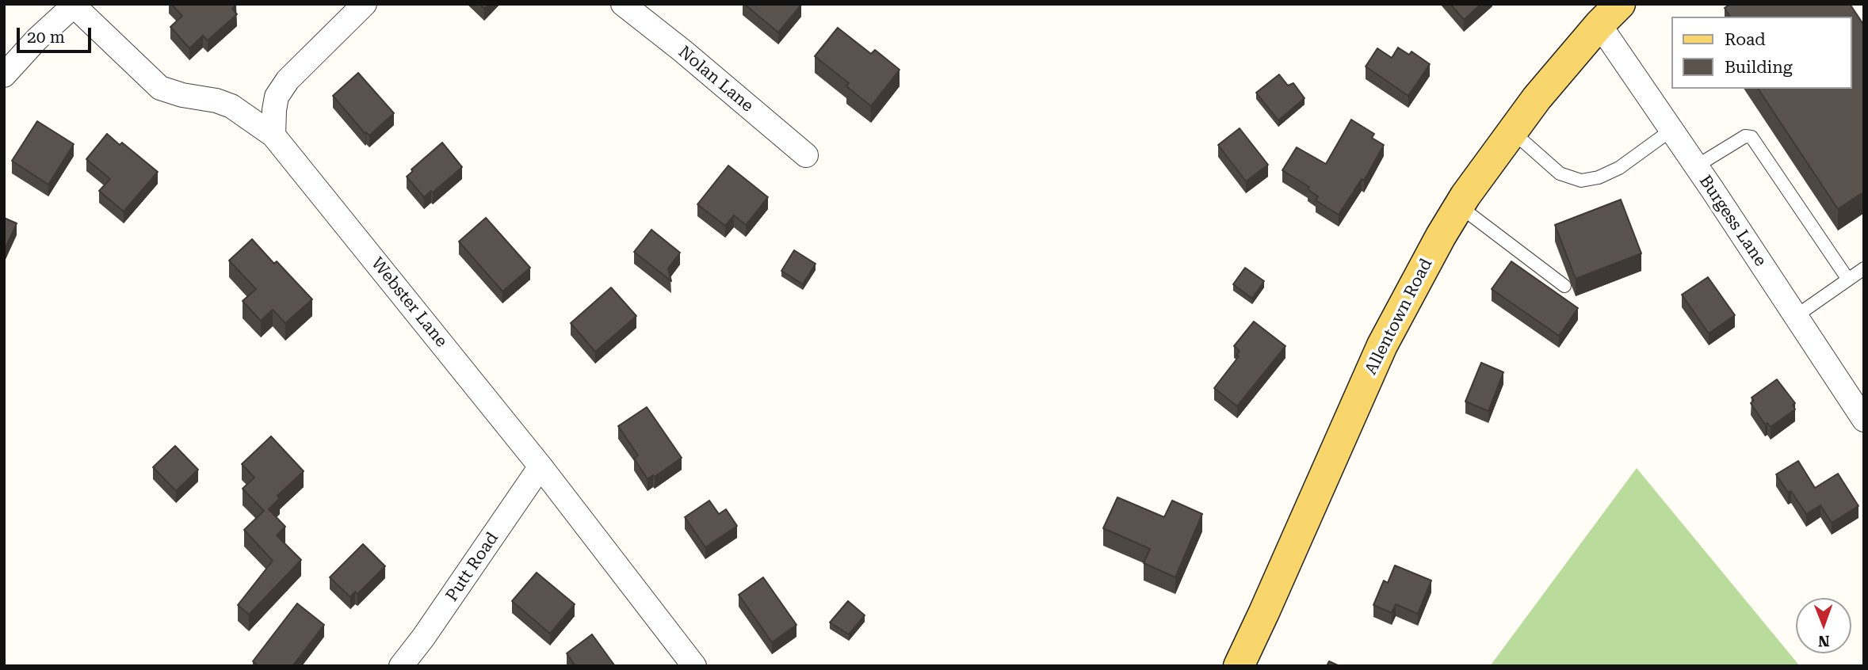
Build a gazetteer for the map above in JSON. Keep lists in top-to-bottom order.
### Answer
{
  "streets": {
    "main road": ["Allentown Road"],
    "street": [
      "Nolan Lane",
      "Burgess Lane",
      "Webster Lane",
      "Putt Road"
    ]
  },
  "crossings": [
    ["Burgess Lane", "Allentown Road"],
    ["Webster Lane", "Putt Road"]
  ],
  "legend": ["Road", "Building"],
  "scale_bar": "20 m",
  "north": "bottom"
}
